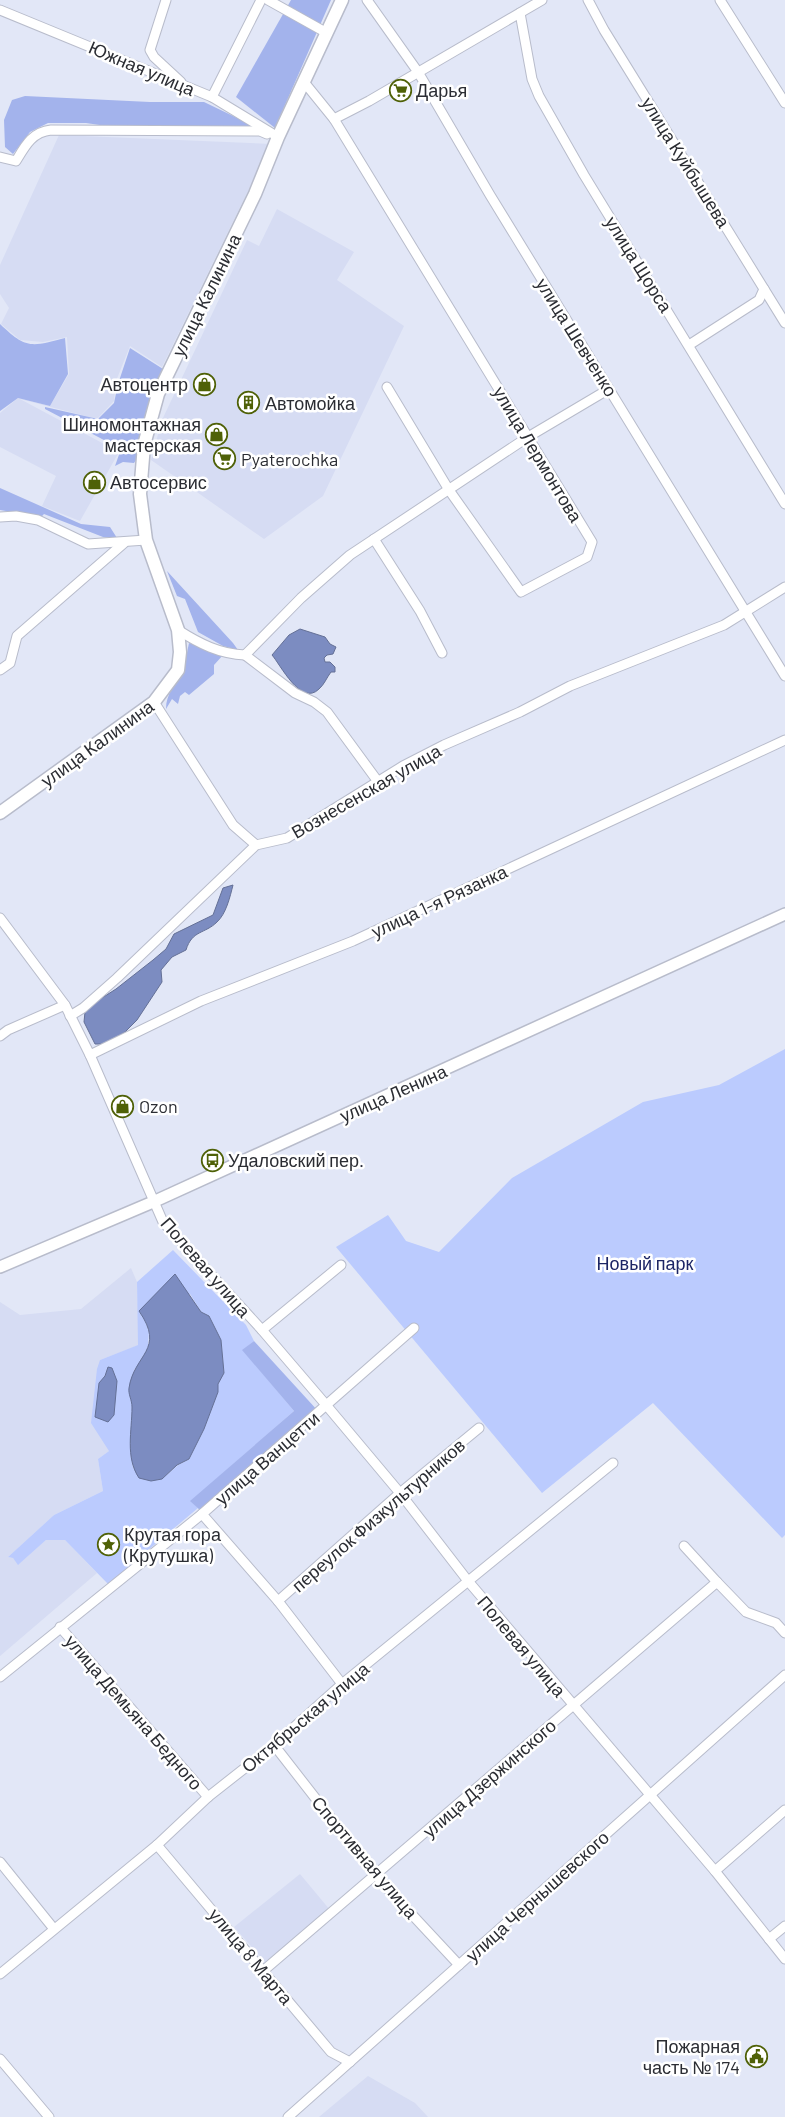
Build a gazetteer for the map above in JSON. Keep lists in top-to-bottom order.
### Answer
{
  "streets": {
    "main road": ["улица Калинина"],
    "street": [
      "Южная улица",
      "улица Куйбышева",
      "улица Щорса",
      "улица Шевченко",
      "улица Лермонтова",
      "Вознесенская улица",
      "улица 1-я Рязанка",
      "улица Ленина",
      "Полевая улица",
      "улица Ванцетти",
      "переулок Физкультурников",
      "улица Демьяна Бедного",
      "Октябрьская улица",
      "улица Дзержинского",
      "Спортивная улица",
      "улица Чернышевского",
      "улица 8 Марта"
    ]
  },
  "crossings": [
    ["Южная улица", "улица Калинина"],
    ["улица Калинина", "улица Лермонтова"],
    ["улица Шевченко", "Вознесенская улица"],
    ["улица 1-я Рязанка", "Полевая улица"],
    ["улица Ленина", "Полевая улица"],
    ["Полевая улица", "улица Ванцетти"],
    ["Полевая улица", "переулок Физкультурников"],
    ["Полевая улица", "Октябрьская улица"],
    ["Полевая улица", "улица Дзержинского"],
    ["Полевая улица", "улица Чернышевского"],
    ["улица Ванцетти", "улица Демьяна Бедного"],
    ["улица Демьяна Бедного", "Октябрьская улица"],
    ["Октябрьская улица", "Спортивная улица"],
    ["Октябрьская улица", "улица 8 Марта"],
    ["улица Дзержинского", "Спортивная улица"],
    ["улица Дзержинского", "улица 8 Марта"],
    ["Спортивная улица", "улица Чернышевского"],
    ["улица Чернышевского", "улица 8 Марта"]
  ],
  "parks": ["Новый парк"],
  "places": {
    "supermarket": ["Дарья", "Pyaterochka"],
    "shop": [
      "Автоцентр",
      "Шиномонтажная мастерская",
      "Автосервис",
      "Ozon"
    ],
    "building": ["Автомойка"],
    "bus stop": ["Удаловский пер."],
    "place": ["Крутая гора (Крутушка)"],
    "public building": ["Пожарная часть № 174"]
  }
}
